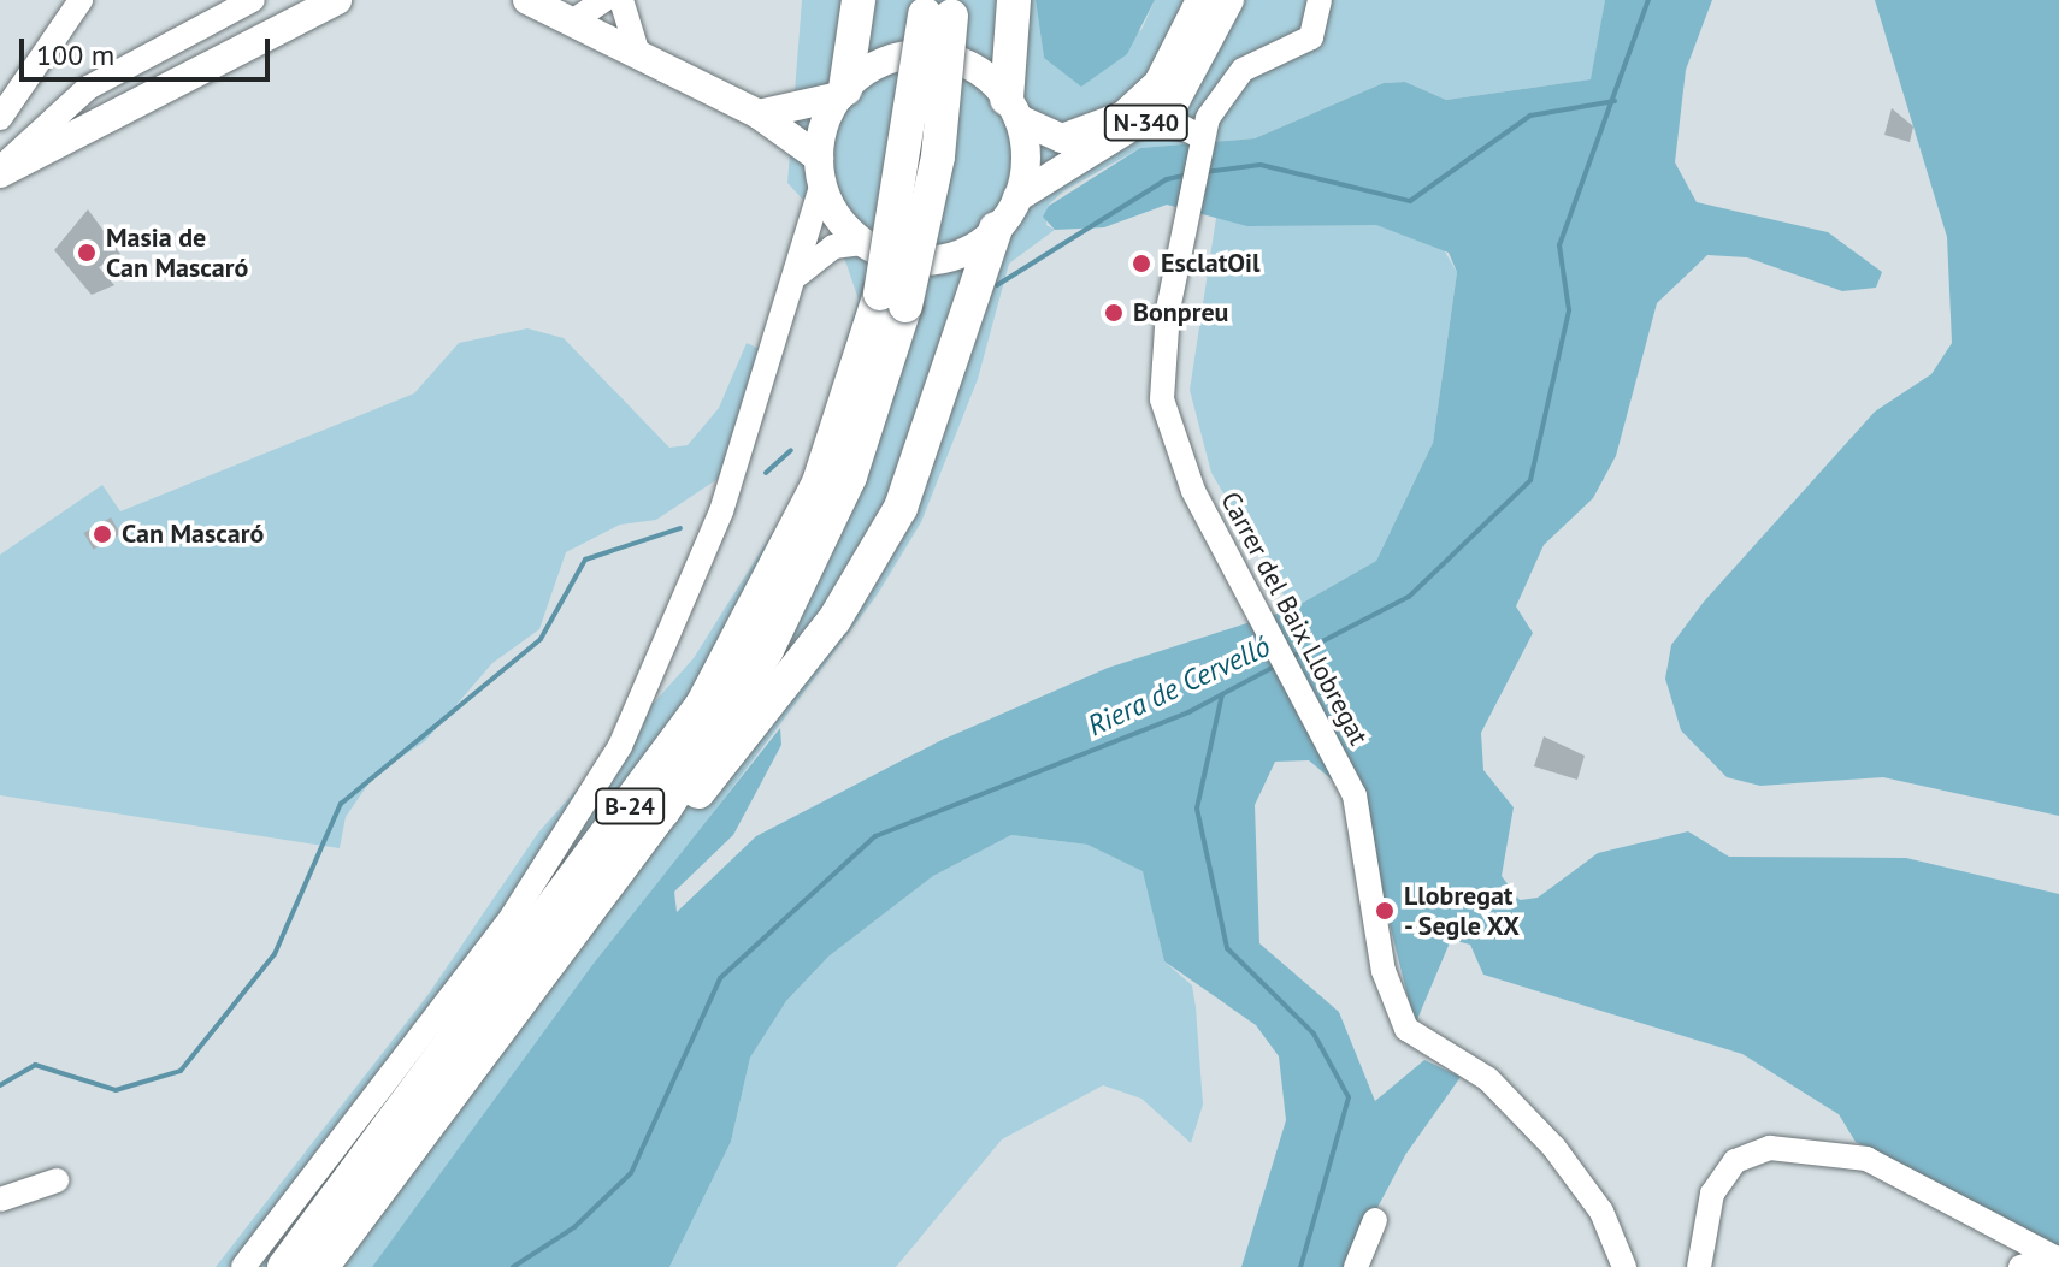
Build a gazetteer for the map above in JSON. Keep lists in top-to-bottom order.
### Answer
{
  "streets": {
    "highway": ["B-24"],
    "main road": ["N-340"],
    "street": ["Carrer del Baix Llobregat"]
  },
  "water": ["Riera de Cervelló"],
  "places": [
    "Masia de Can Mascaró",
    "EsclatOil",
    "Bonpreu",
    "Can Mascaró",
    "Llobregat - Segle XX"
  ],
  "scale_bar": "100 m"
}
